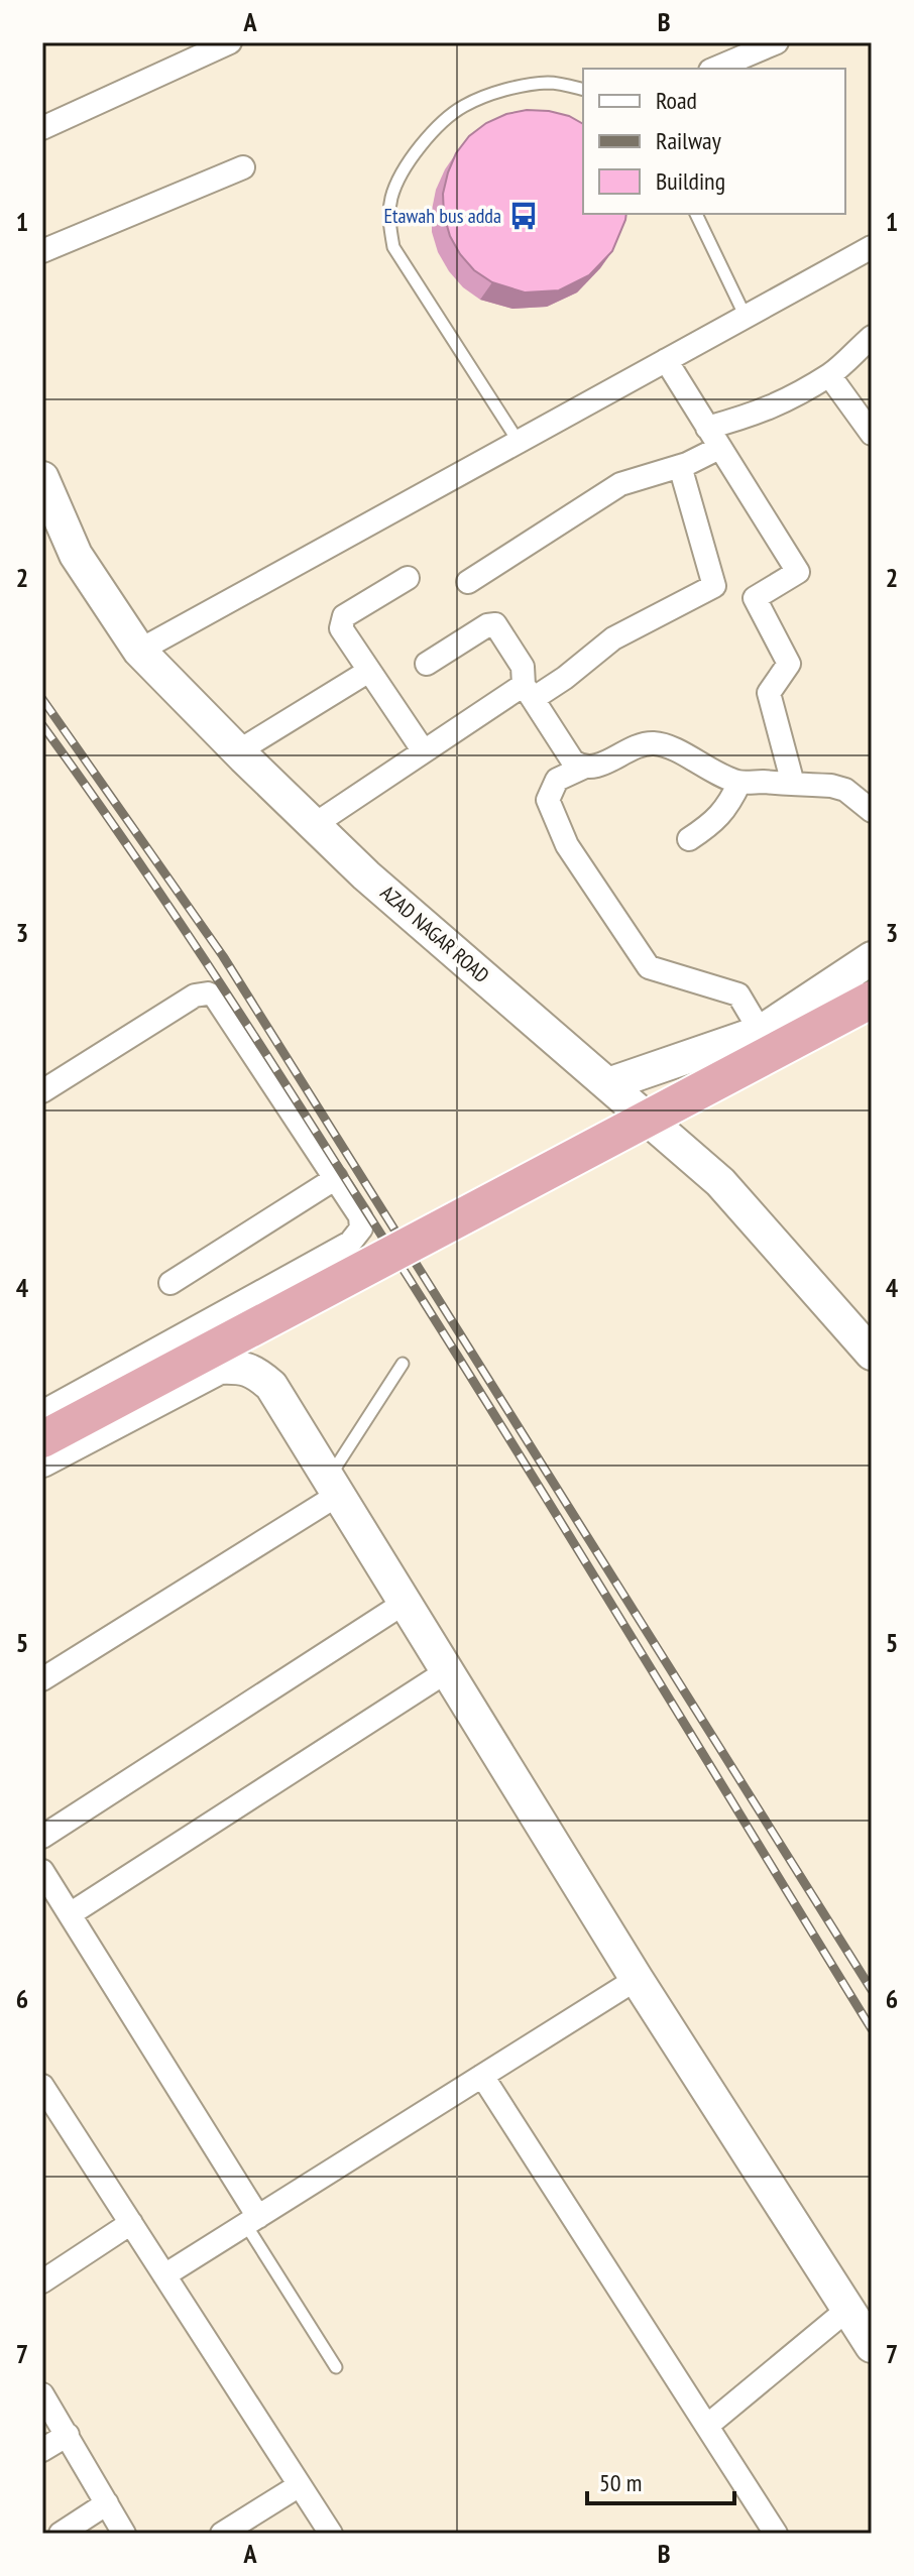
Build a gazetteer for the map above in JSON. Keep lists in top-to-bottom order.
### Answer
{
  "streets": {
    "street": ["AZAD NAGAR ROAD"]
  },
  "places": {
    "bus stop": ["Etawah bus adda"]
  },
  "legend": ["Road", "Railway", "Building"],
  "scale_bar": "50 m",
  "grid": {
    "columns": ["A", "B"],
    "rows": [
      "1",
      "2",
      "3",
      "4",
      "5",
      "6",
      "7"
    ]
  }
}
